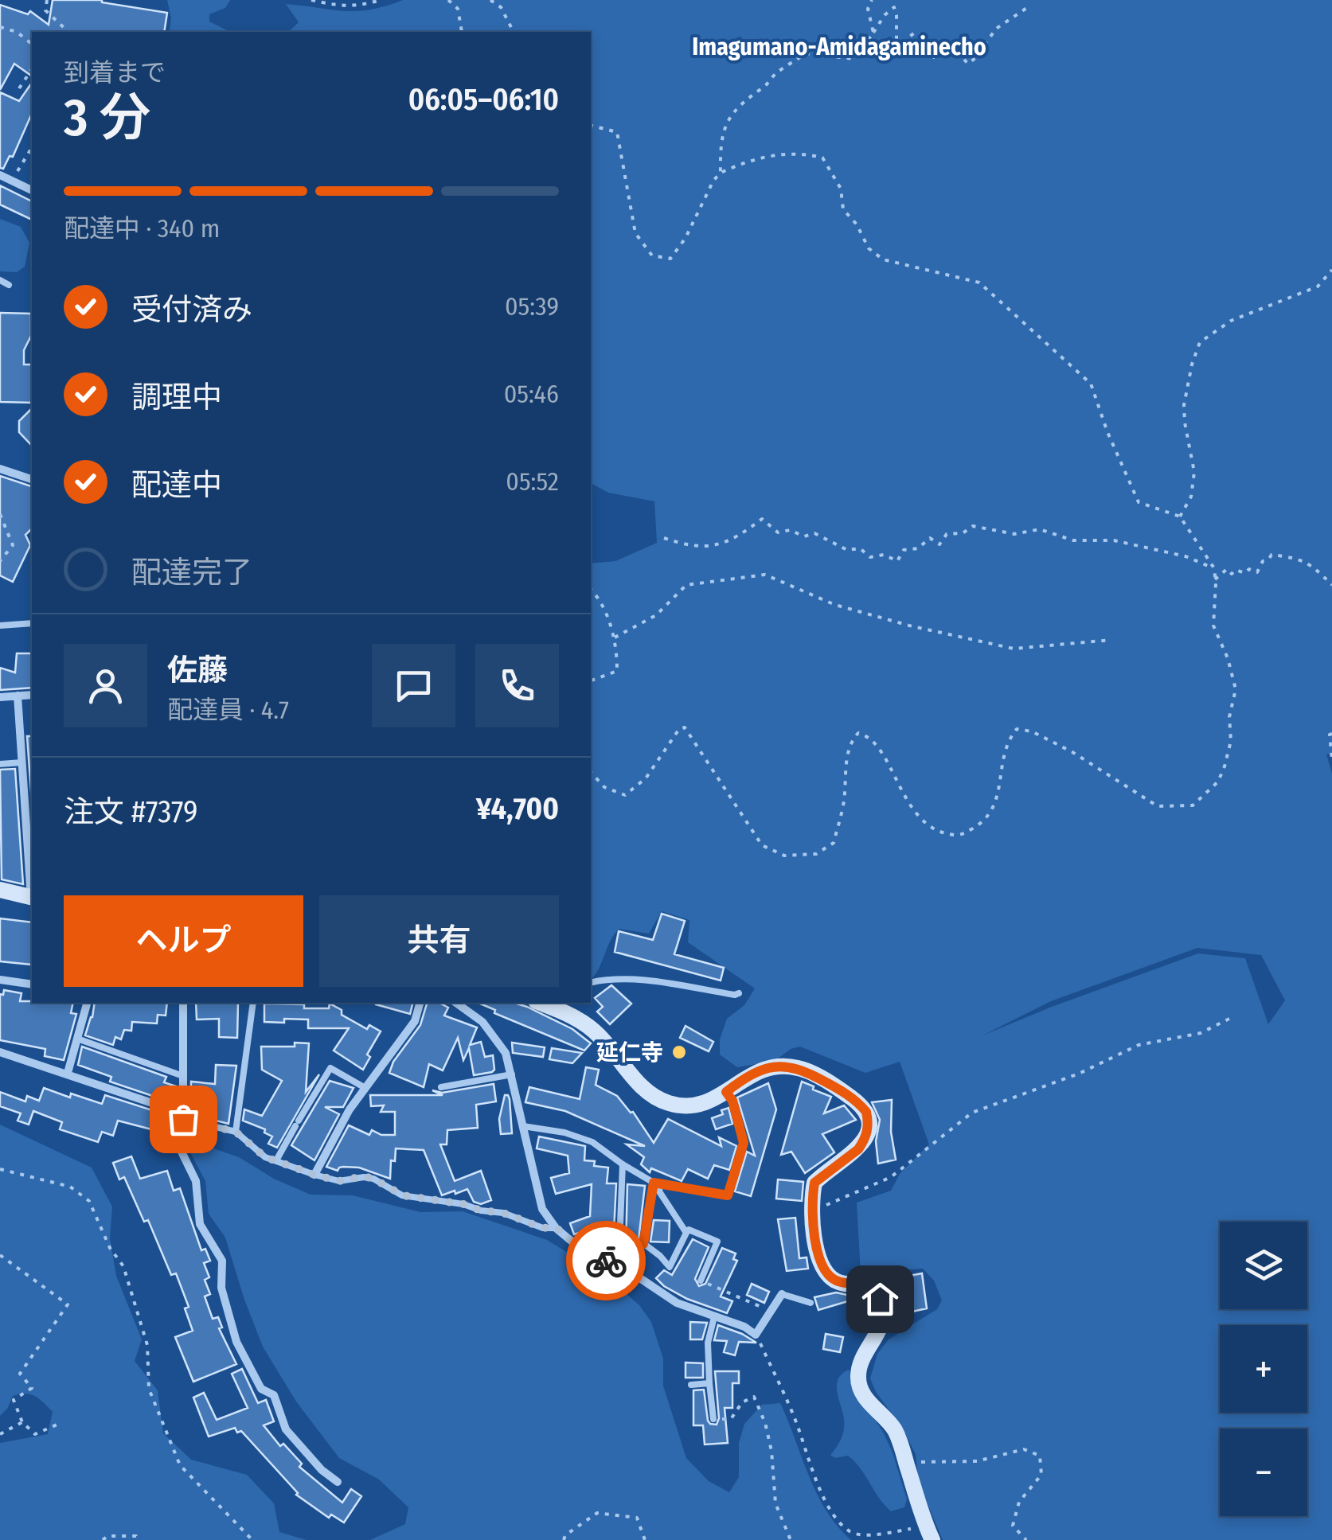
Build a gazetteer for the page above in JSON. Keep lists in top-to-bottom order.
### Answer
{
  "districts": ["Imagumano-Amidagaminecho"],
  "places": ["延仁寺"],
  "page": {
    "heading": ["3 分", "到着まで", "06:05–06:10"],
    "panel": [
      "佐藤",
      "配達員 · 4.7",
      "注文 #7379",
      "¥4,700"
    ],
    "bar": "配達中 · 340 m",
    "list": [
      ["受付済み", "05:39"],
      ["調理中", "05:46"],
      ["配達中", "05:52"],
      "配達完了"
    ],
    "buttons": ["ヘルプ", "共有"],
    "map_buttons": ["+", "−"]
  }
}
